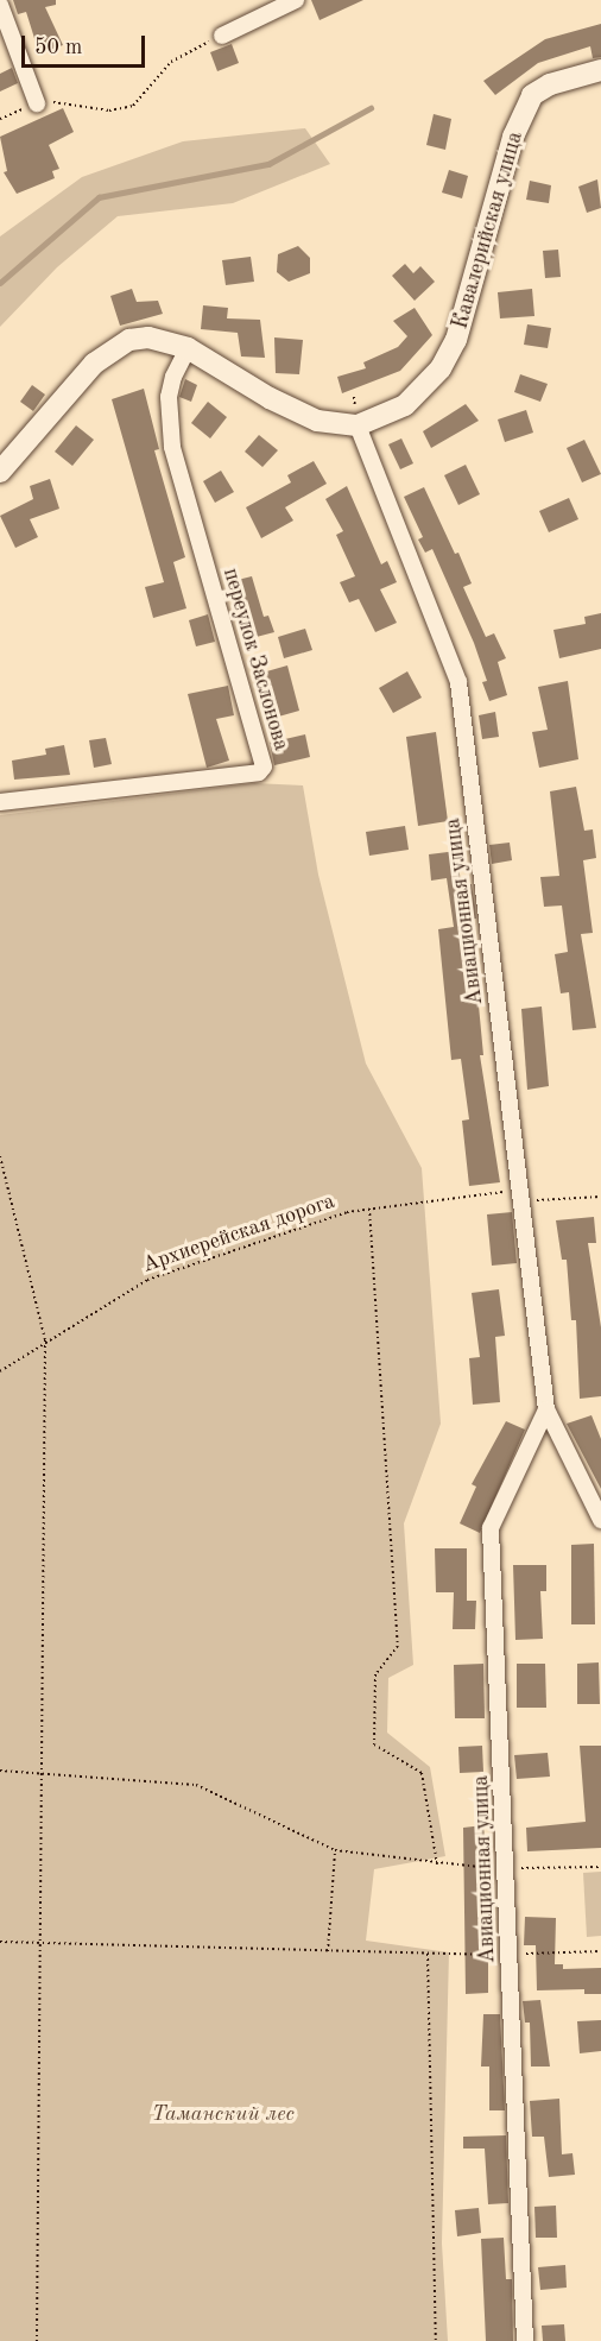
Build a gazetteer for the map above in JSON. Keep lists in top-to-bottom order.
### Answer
{
  "streets": {
    "street": ["Кавалерийская улица", "переулок Заслонова", "Авиационная улица"],
    "path": ["Архиерейская дорога"]
  },
  "crossings": [
    ["Кавалерийская улица", "переулок Заслонова"],
    ["Кавалерийская улица", "Авиационная улица"],
    ["Авиационная улица", "Архиерейская дорога"]
  ],
  "parks": ["Таманский лес"],
  "scale_bar": "50 m"
}
